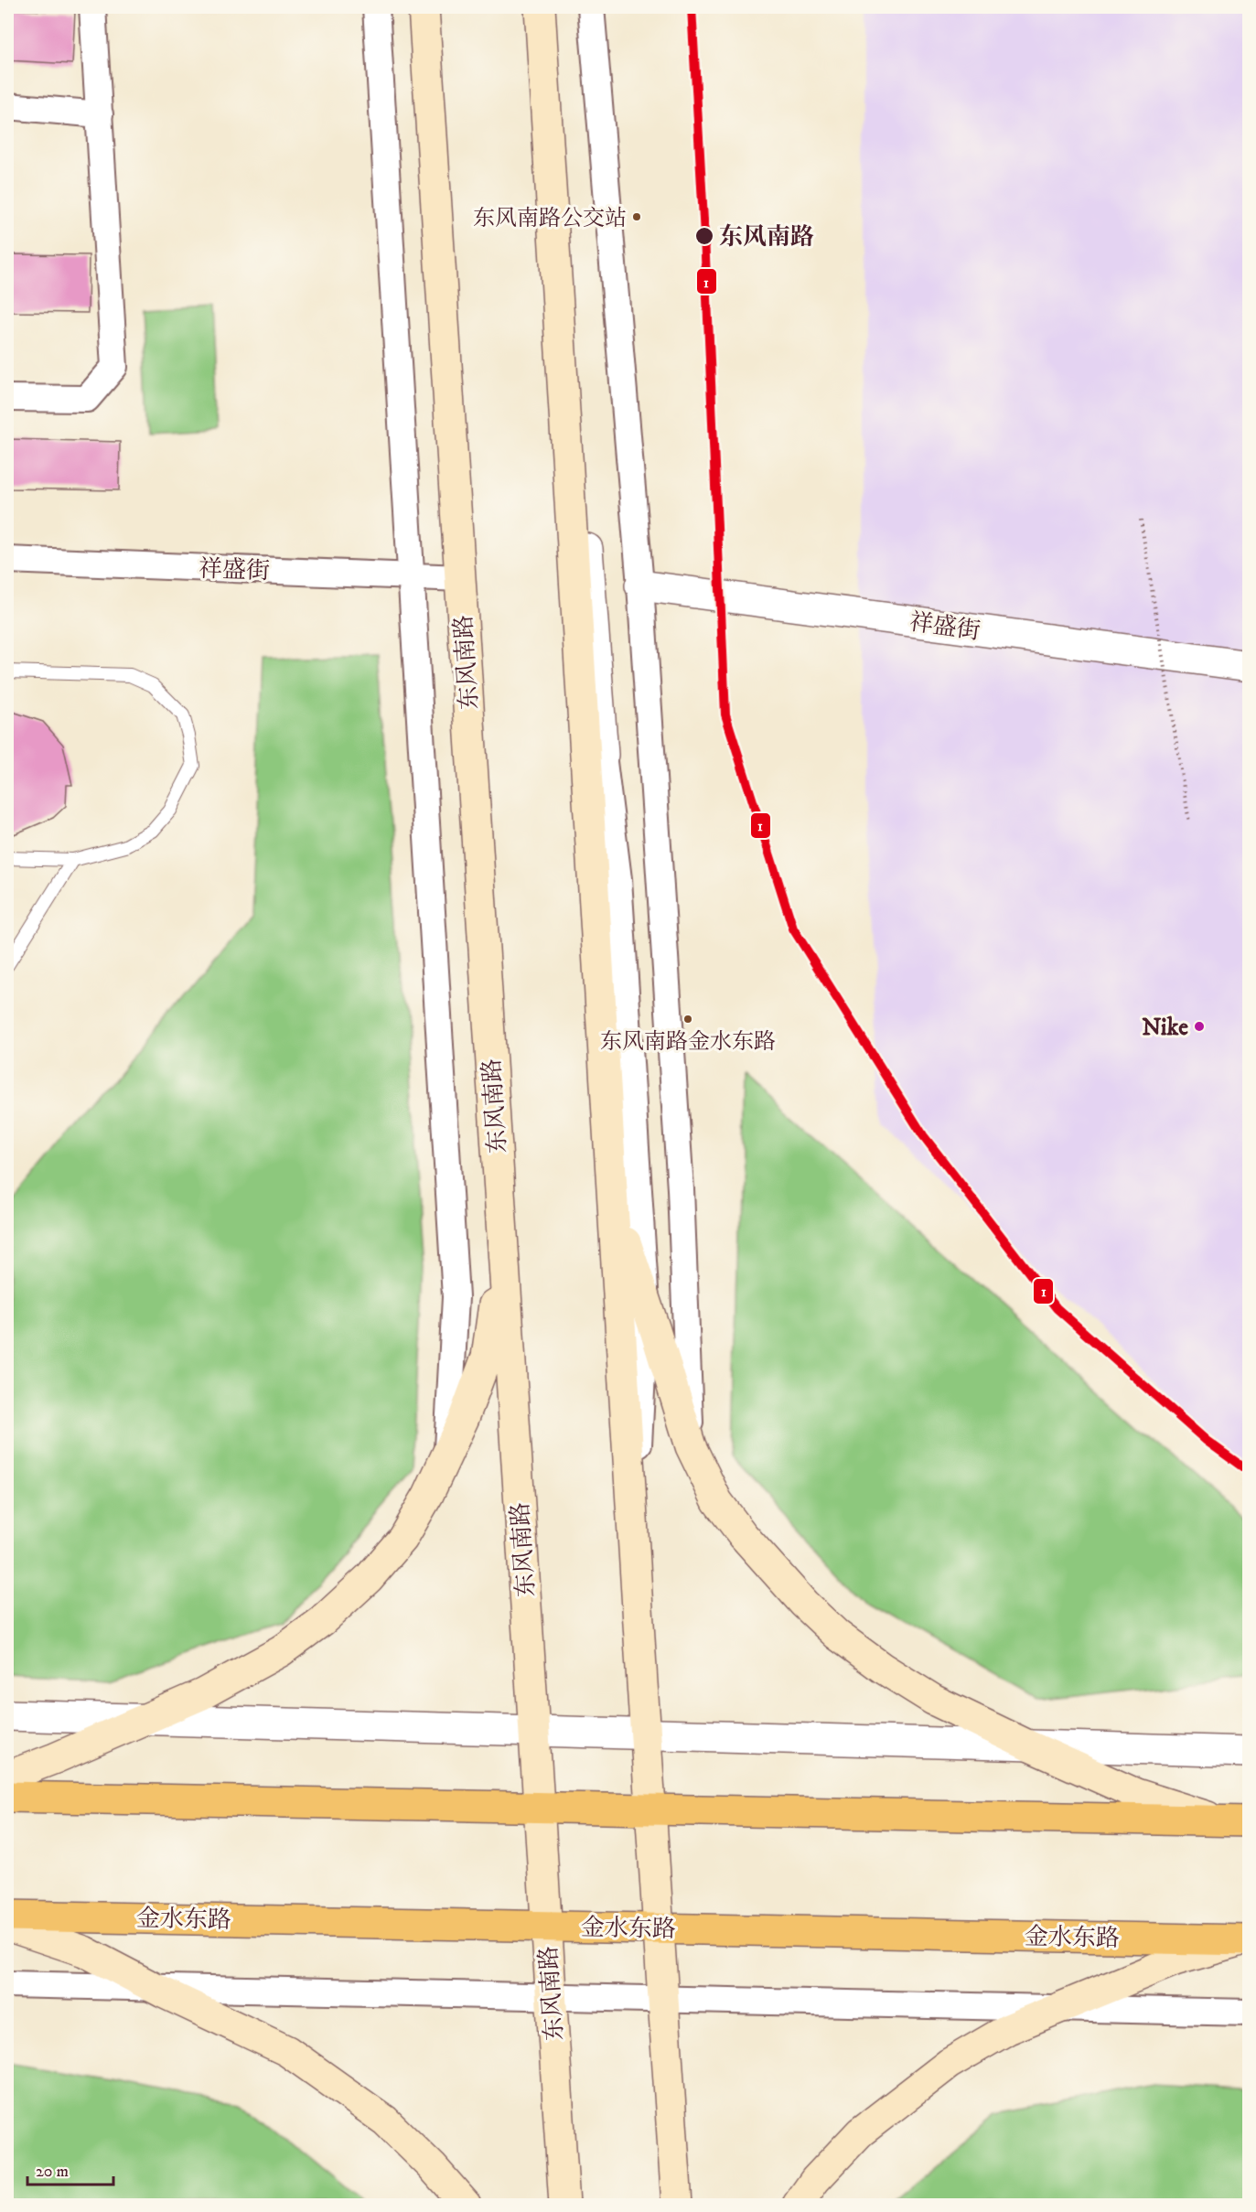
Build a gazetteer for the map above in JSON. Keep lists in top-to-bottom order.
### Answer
{
  "streets": {
    "main road": ["东风南路", "金水东路"],
    "street": ["祥盛街"]
  },
  "crossings": [
    ["祥盛街", "东风南路"],
    ["东风南路", "金水东路"]
  ],
  "places": [
    "东风南路公交站",
    "东风南路",
    "东风南路金水东路",
    "Nike"
  ],
  "lines": ["transit line 1"],
  "scale_bar": "20 m"
}
